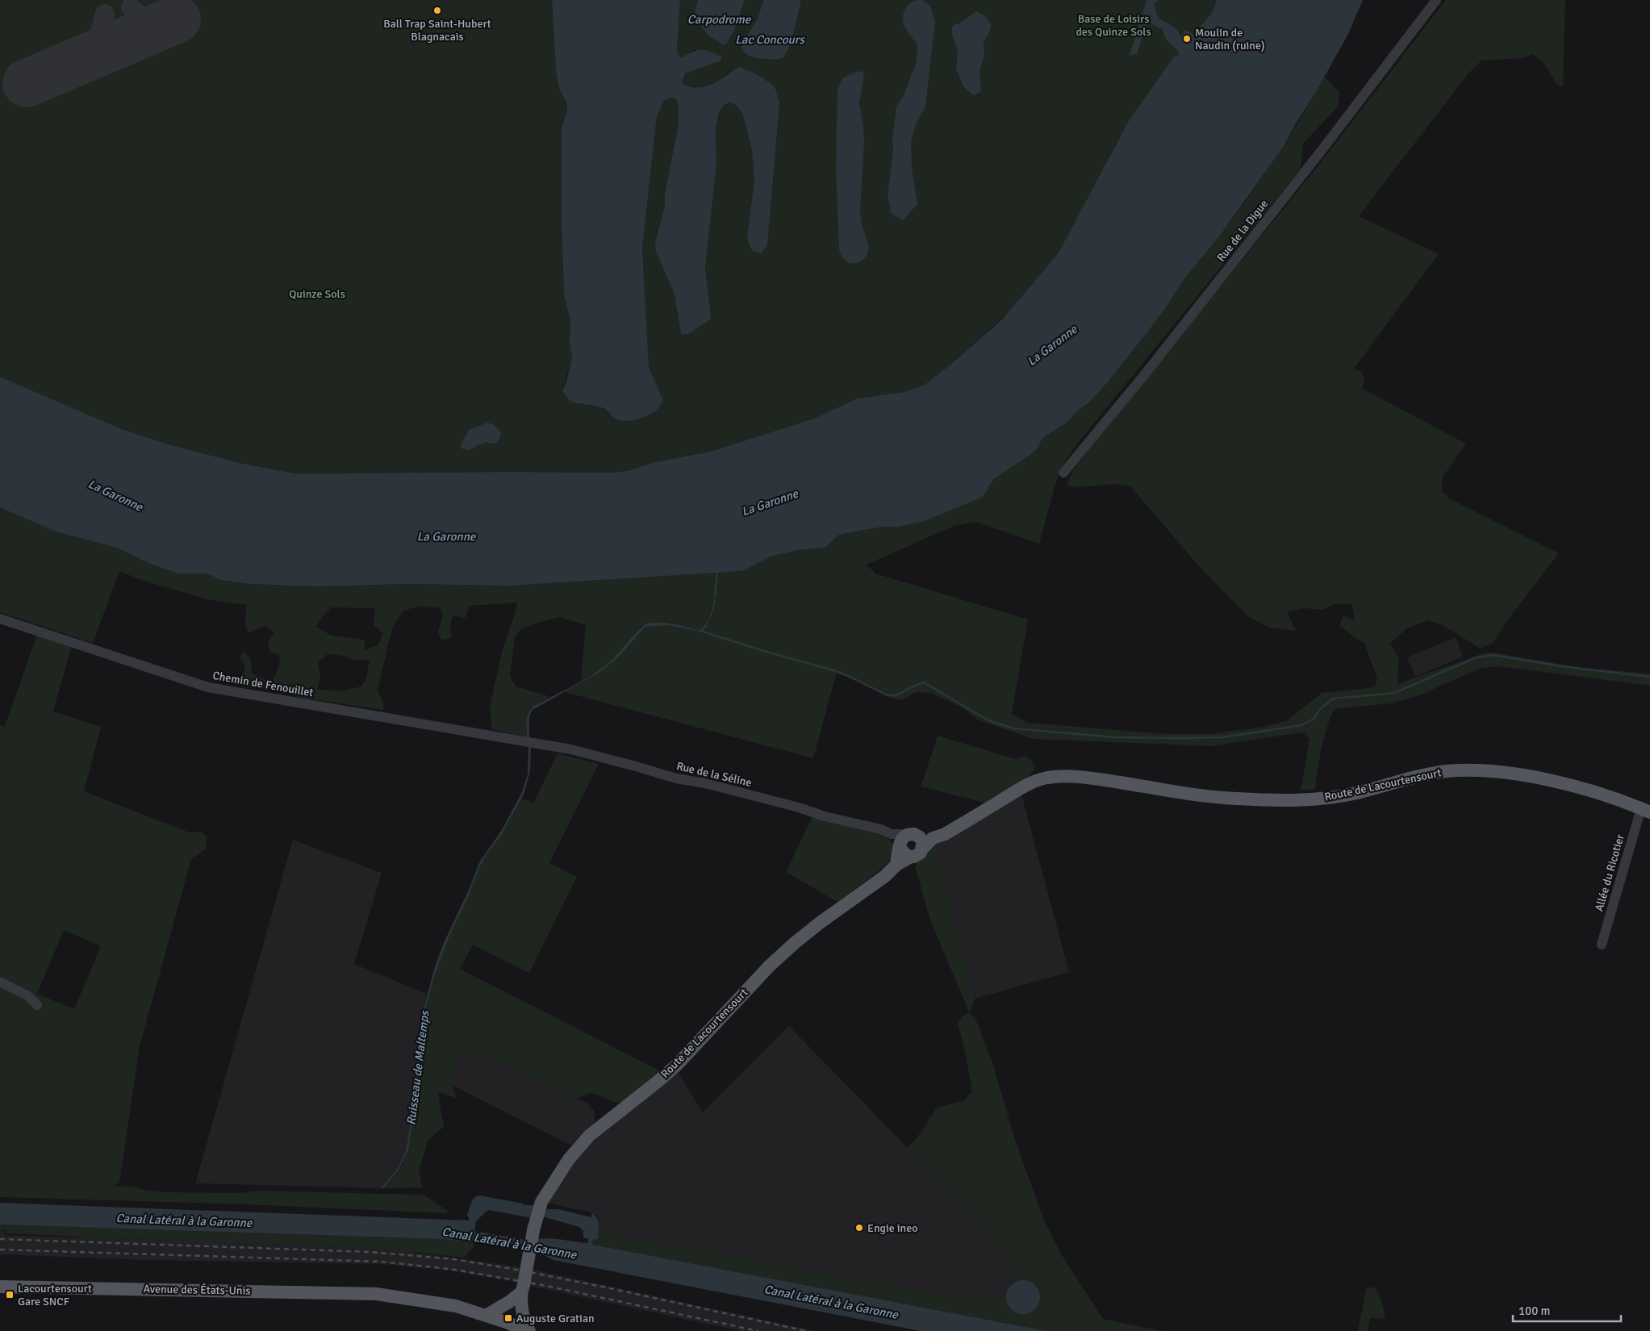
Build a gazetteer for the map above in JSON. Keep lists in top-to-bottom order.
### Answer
{
  "streets": {
    "main road": ["Route de Lacourtensourt", "Avenue des États-Unis"],
    "street": [
      "Rue de la Digue",
      "Chemin de Fenouillet",
      "Rue de la Séline",
      "Allée du Ricotier"
    ]
  },
  "crossings": [
    ["Chemin de Fenouillet", "Rue de la Séline"],
    ["Rue de la Séline", "Route de Lacourtensourt"],
    ["Route de Lacourtensourt", "Allée du Ricotier"]
  ],
  "water": [
    "Carpodrome",
    "Lac Concours",
    "La Garonne",
    "Ruisseau de Maltemps",
    "Canal Latéral à la Garonne"
  ],
  "parks": ["Base de Loisirs des Quinze Sols", "Quinze Sols"],
  "places": {
    "other": ["Ball Trap Saint-Hubert Blagnacais", "Moulin de Naudin (ruine)", "Engie ineo"],
    "transit": ["Lacourtensourt Gare SNCF", "Auguste Gratian"]
  },
  "scale_bar": "100 m"
}
